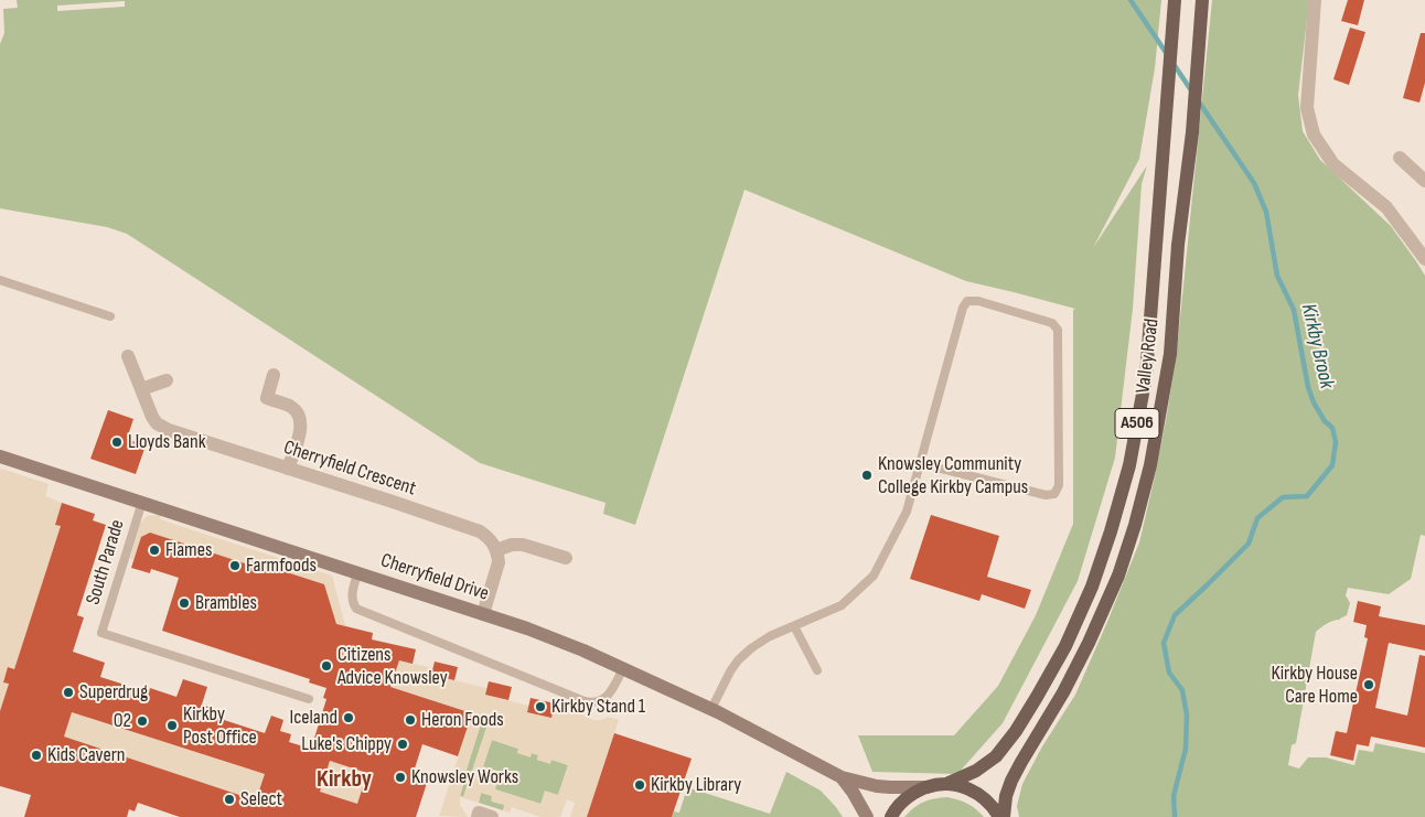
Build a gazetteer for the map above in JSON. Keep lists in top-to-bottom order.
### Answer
{
  "streets": {
    "main road": ["Valley Road", "A506"],
    "street": ["Cherryfield Crescent", "Cherryfield Drive"],
    "lane": ["South Parade"]
  },
  "crossings": [
    ["Valley Road", "A506"],
    ["A506", "Cherryfield Drive"],
    ["South Parade", "Cherryfield Drive"]
  ],
  "districts": ["Kirkby"],
  "water": ["Kirkby Brook"],
  "places": [
    "Lloyds Bank",
    "Knowsley Community College Kirkby Campus",
    "Flames",
    "Farmfoods",
    "Brambles",
    "Citizens Advice Knowsley",
    "Kirkby House Care Home",
    "Superdrug",
    "Kirkby Stand 1",
    "Iceland",
    "Heron Foods",
    "O2",
    "Kirkby Post Office",
    "Luke's Chippy",
    "Kids Cavern",
    "Knowsley Works",
    "Kirkby Library",
    "Select"
  ]
}
